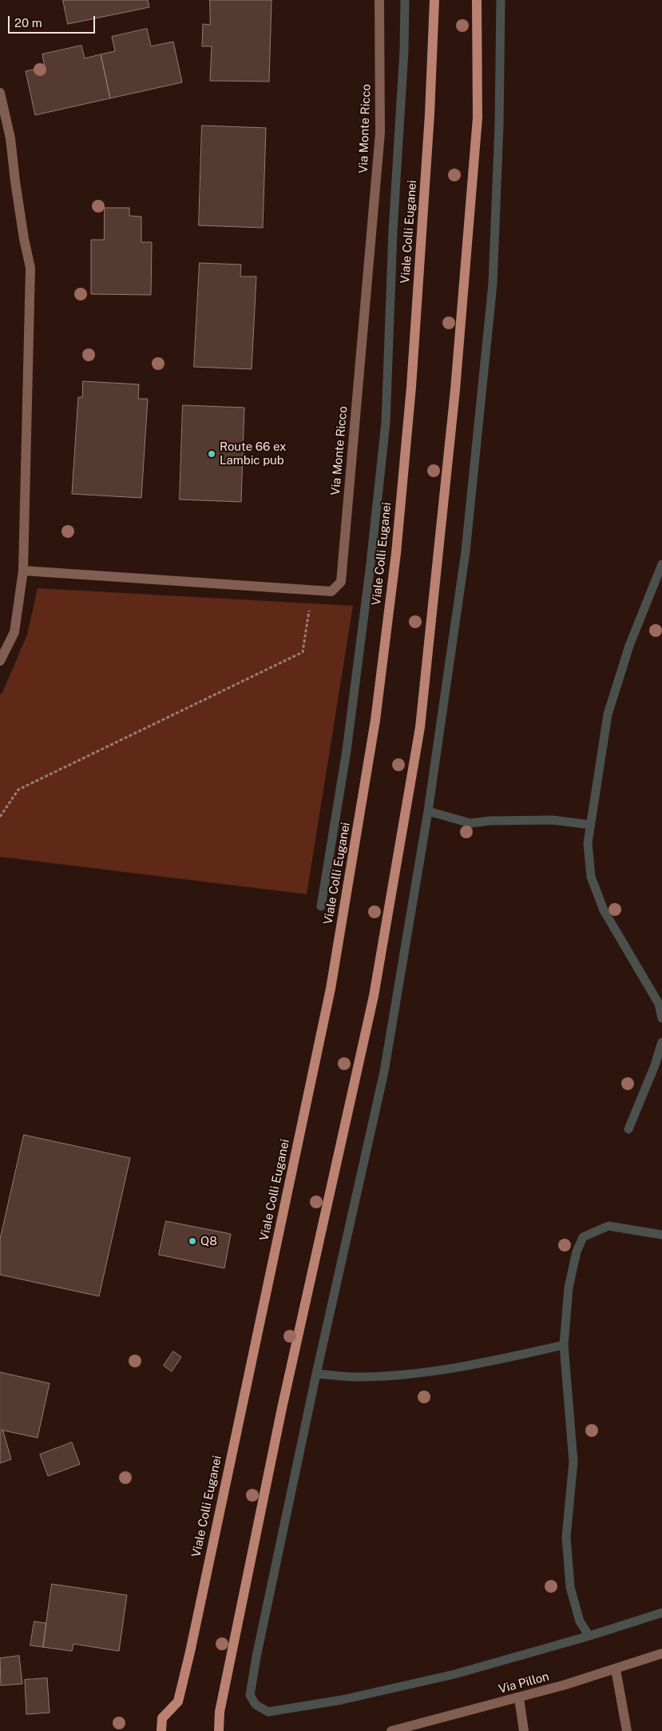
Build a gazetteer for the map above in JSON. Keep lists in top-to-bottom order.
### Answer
{
  "streets": {
    "main road": ["Viale Colli Euganei"],
    "street": ["Via Monte Ricco", "Via Pillon"]
  },
  "places": ["Route 66 ex Lambic pub", "Q8"],
  "scale_bar": "20 m"
}
